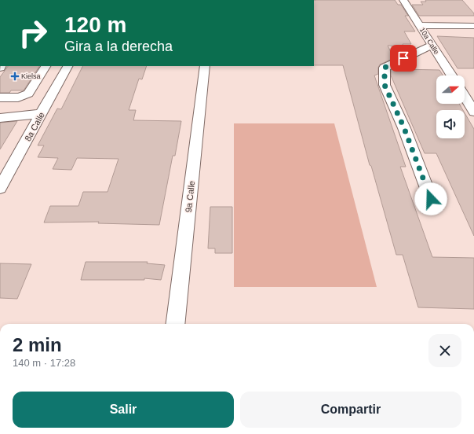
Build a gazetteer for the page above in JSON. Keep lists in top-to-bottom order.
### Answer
{
  "streets": {
    "street": ["10a Calle", "8a Calle", "9a Calle"]
  },
  "places": {
    "health": ["Kielsa"]
  },
  "north": "right",
  "page": {
    "turn": ["120 m", "Gira a la derecha"],
    "heading": ["2 min", "140 m · 17:28"],
    "buttons": ["Salir", "Compartir"]
  }
}
